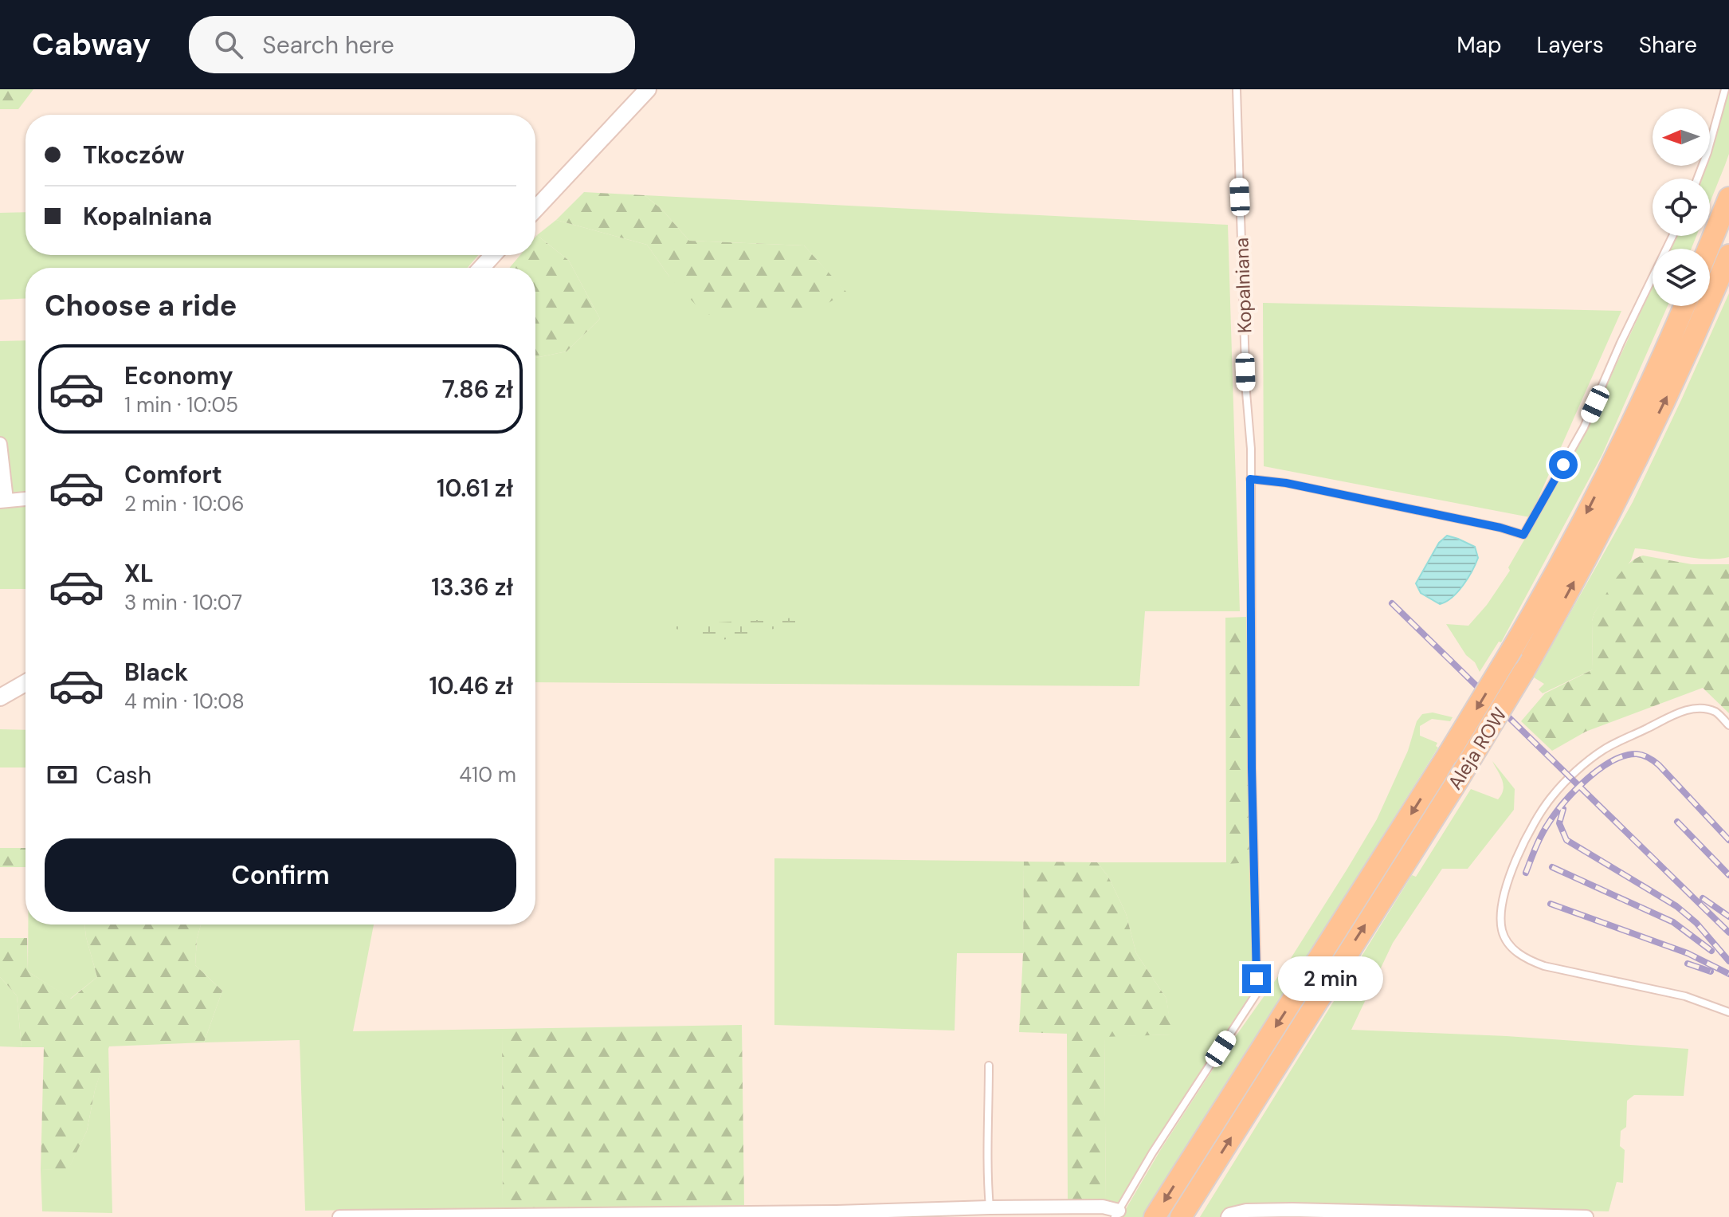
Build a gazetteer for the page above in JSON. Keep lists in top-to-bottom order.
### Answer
{
  "streets": {
    "main road": ["Aleja ROW"],
    "lane": ["Kopalniana"]
  },
  "north": "left",
  "page": {
    "header": "Cabway",
    "search": "Search here",
    "nav": ["Map", "Layers", "Share"],
    "banner": ["Tkoczów", "Kopalniana"],
    "heading": "Choose a ride",
    "list": [
      {
        "name": "Economy",
        "note": "1 min · 10:05",
        "value": "7.86 zł"
      },
      {
        "name": "Comfort",
        "note": "2 min · 10:06",
        "value": "10.61 zł"
      },
      {
        "name": "XL",
        "note": "3 min · 10:07",
        "value": "13.36 zł"
      },
      {
        "name": "Black",
        "note": "4 min · 10:08",
        "value": "10.46 zł"
      }
    ],
    "pay": ["Cash", "410 m"],
    "buttons": "Confirm",
    "bubble": "2 min"
  }
}
